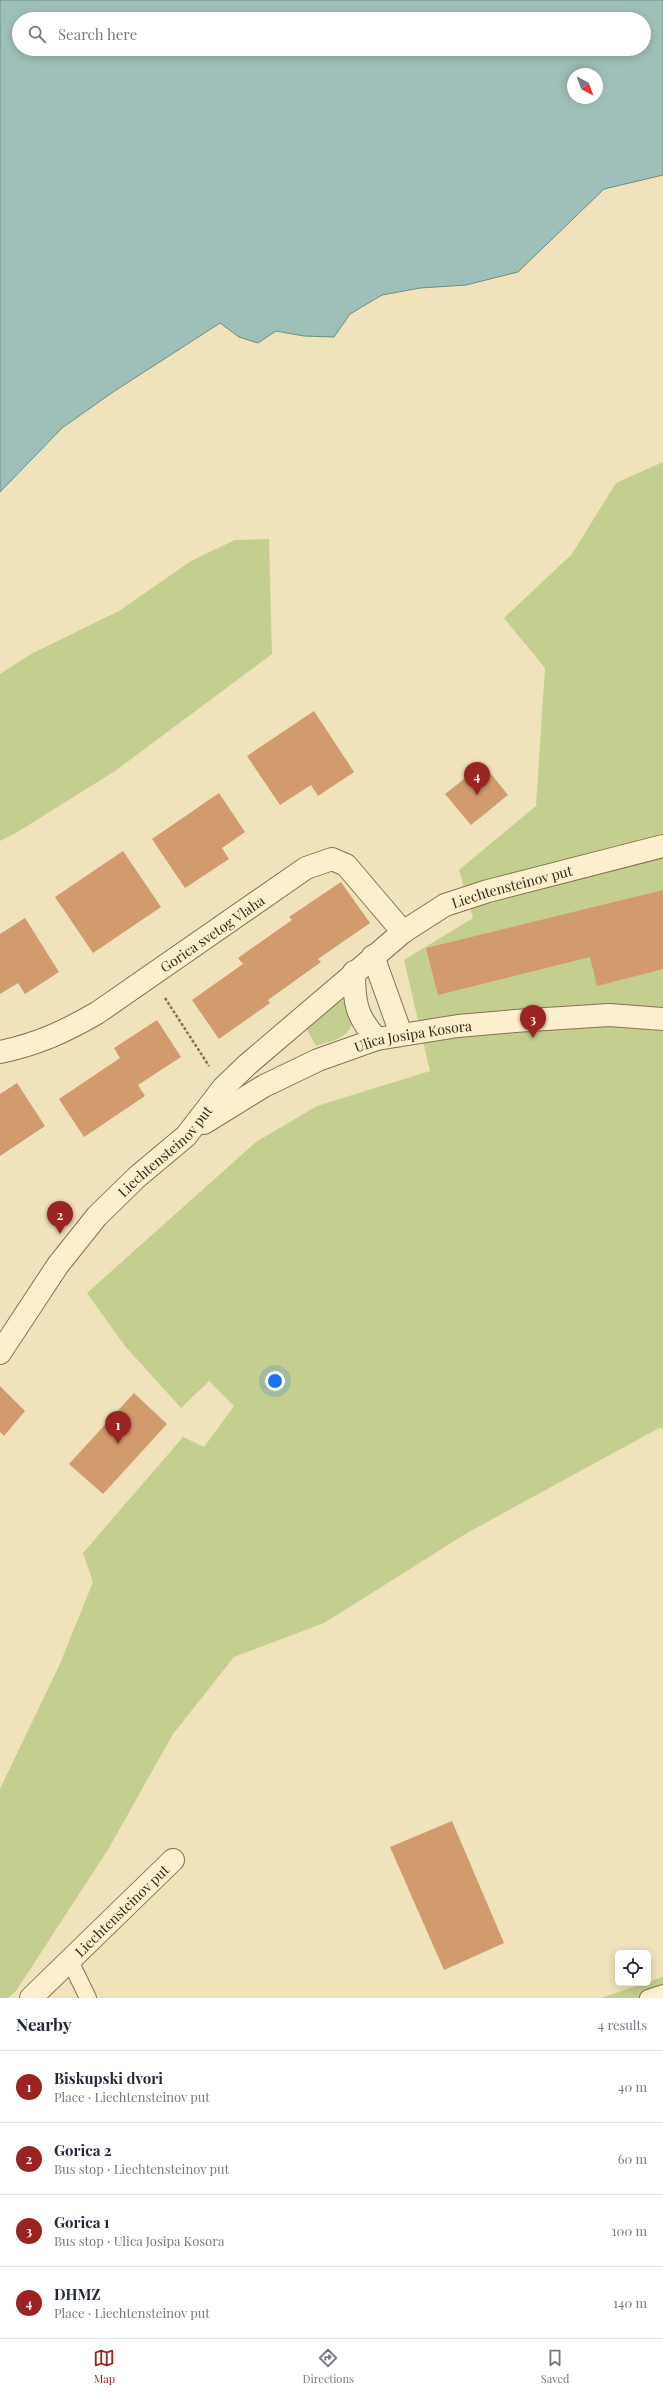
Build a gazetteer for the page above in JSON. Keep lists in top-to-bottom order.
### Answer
{
  "streets": {
    "street": ["Liechtensteinov put", "Gorica svetog Vlaha", "Ulica Josipa Kosora"]
  },
  "crossings": [
    ["Liechtensteinov put", "Gorica svetog Vlaha"],
    ["Liechtensteinov put", "Ulica Josipa Kosora"]
  ],
  "north": "bottom right",
  "page": {
    "search": "Search here",
    "pins": [
      "4",
      "3",
      "2",
      "1"
    ],
    "heading": ["Nearby", "4 results"],
    "list": [
      {
        "mark": "1",
        "name": "Biskupski dvori",
        "note": "Place · Liechtensteinov put",
        "value": "40 m"
      },
      {
        "mark": "2",
        "name": "Gorica 2",
        "note": "Bus stop · Liechtensteinov put",
        "value": "60 m"
      },
      {
        "mark": "3",
        "name": "Gorica 1",
        "note": "Bus stop · Ulica Josipa Kosora",
        "value": "100 m"
      },
      {
        "mark": "4",
        "name": "DHMZ",
        "note": "Place · Liechtensteinov put",
        "value": "140 m"
      }
    ],
    "nav": ["Map", "Directions", "Saved"]
  }
}
